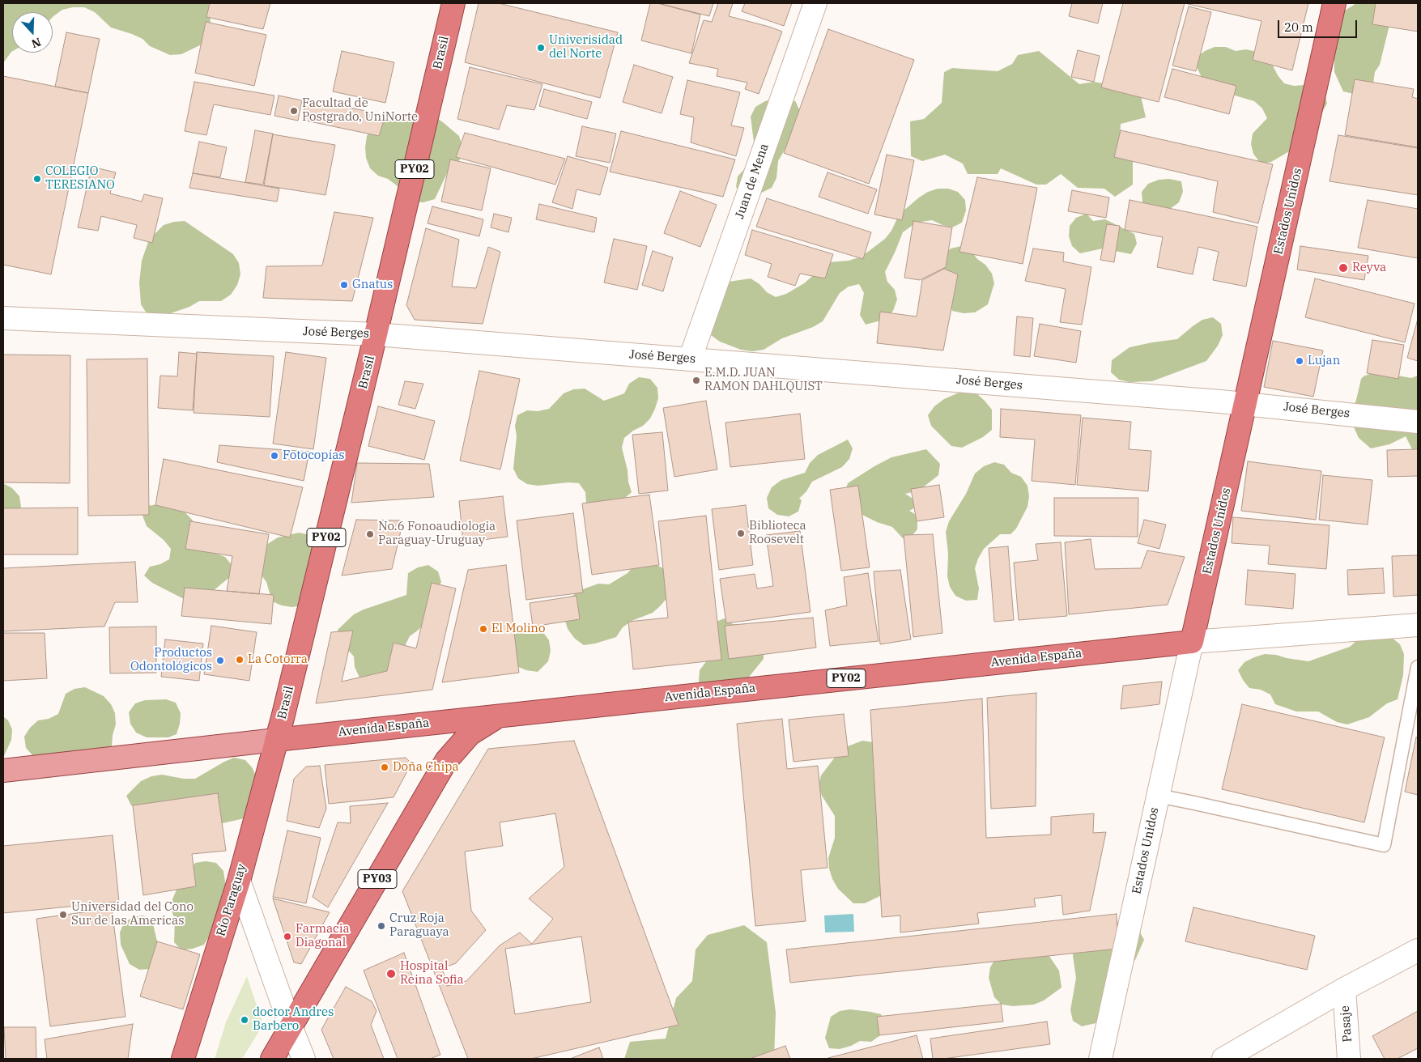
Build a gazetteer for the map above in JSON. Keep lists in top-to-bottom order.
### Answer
{
  "streets": {
    "highway": [
      "Brasil",
      "PY02",
      "Estados Unidos",
      "Avenida España",
      "PY03",
      "Río Paraguay"
    ],
    "street": ["Juan de Mena", "José Berges", "Pasaje"]
  },
  "crossings": [
    ["Brasil", "José Berges"],
    ["Brasil", "Avenida España"],
    ["Brasil", "Río Paraguay"],
    ["Juan de Mena", "José Berges"],
    ["Estados Unidos", "José Berges"],
    ["Estados Unidos", "Avenida España"],
    ["Avenida España", "PY03"],
    ["Avenida España", "Río Paraguay"]
  ],
  "places": [
    "Univerisidad del Norte",
    "Facultad de Postgrado, UniNorte",
    "COLEGIO TERESIANO",
    "Reyva",
    "Gnatus",
    "Lujan",
    "E.M.D. JUAN RAMON DAHLQUIST",
    "Fotocopías",
    "Biblioteca Roosevelt",
    "No.6 Fonoaudiologia Paraguay-Uruguay",
    "El Molino",
    "La Cotorra",
    "Productos Odontológicos",
    "Doña Chipa",
    "Universidad del Cono Sur de las Americas",
    "Cruz Roja Paraguaya",
    "Farmacia Diagonal",
    "Hospital Reina Sofia",
    "doctor Andres Barbero"
  ],
  "scale_bar": "20 m",
  "north": "bottom"
}
